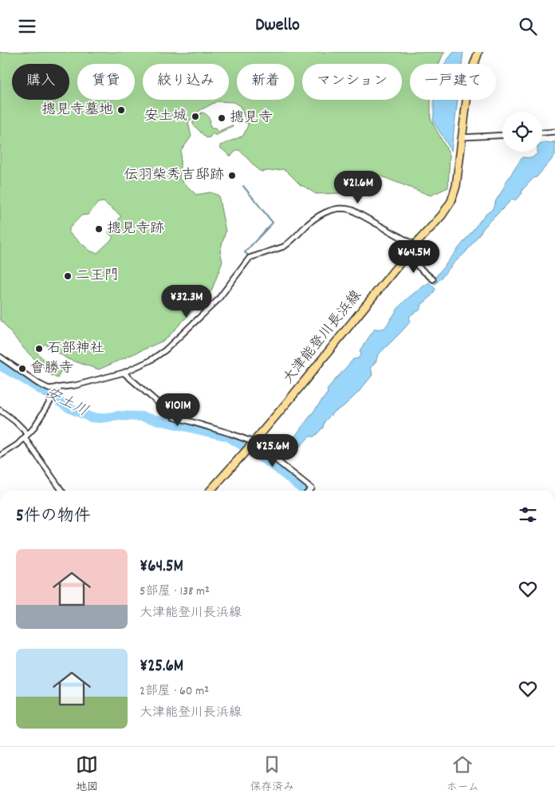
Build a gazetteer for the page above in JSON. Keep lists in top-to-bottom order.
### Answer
{
  "streets": {
    "main road": ["大津能登川長浜線"]
  },
  "water": ["安土川"],
  "places": [
    "摠見寺墓地",
    "安土城",
    "摠見寺",
    "伝羽柴秀吉邸跡",
    "摠見寺跡",
    "二王門",
    "石部神社",
    "會勝寺"
  ],
  "page": {
    "header": "Dwello",
    "chip": [
      "購入",
      "賃貸",
      "絞り込み",
      "新着",
      "マンション",
      "一戸建て"
    ],
    "price": [
      "¥21.6M",
      "¥64.5M",
      "¥32.3M",
      "¥101M",
      "¥25.6M"
    ],
    "heading": "5件の物件",
    "list": [
      {
        "name": "¥64.5M",
        "note": "5部屋 · 138 m² · 大津能登川長浜線"
      },
      {
        "name": "¥25.6M",
        "note": "2部屋 · 60 m² · 大津能登川長浜線"
      }
    ],
    "tabs": ["地図", "保存済み", "ホーム"]
  }
}
